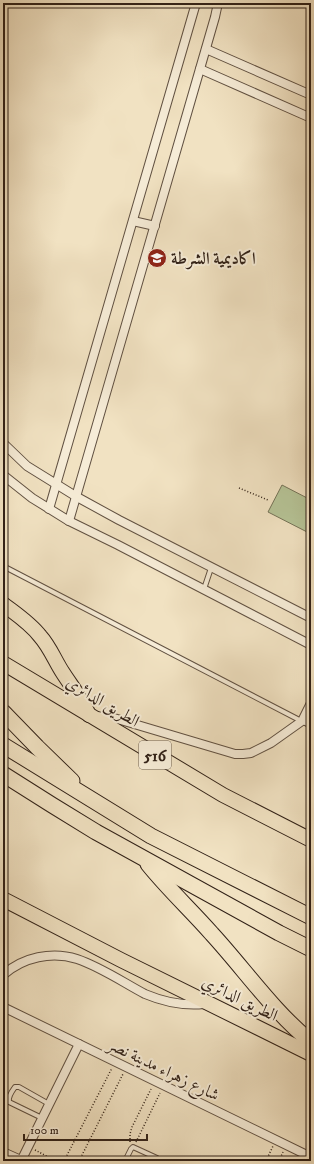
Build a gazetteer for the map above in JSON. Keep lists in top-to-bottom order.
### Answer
{
  "streets": {
    "highway": ["الطريق الدائري", "516"],
    "street": ["شارع زهراء مدينة نصر"]
  },
  "places": {
    "school or university": ["اكاديمية الشرطة"]
  },
  "scale_bar": "100 m"
}
